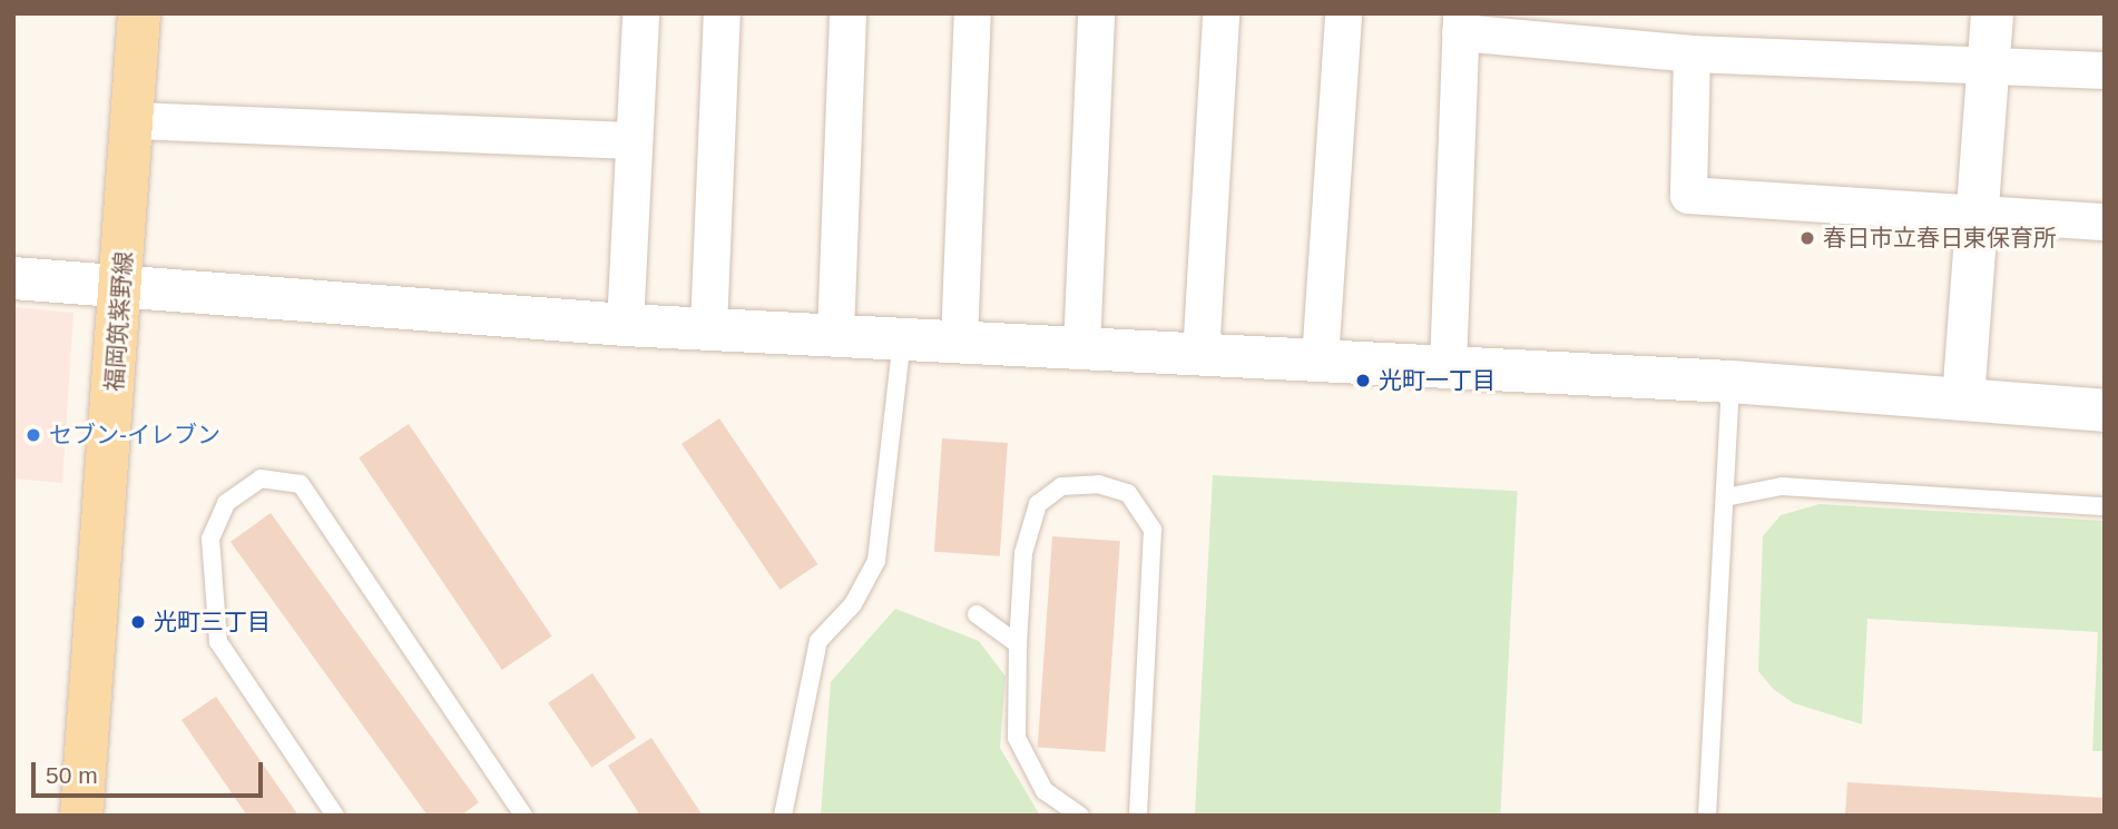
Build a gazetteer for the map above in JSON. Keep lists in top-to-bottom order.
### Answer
{
  "streets": {
    "main road": ["福岡筑紫野線"]
  },
  "places": [
    "春日市立春日東保育所",
    "光町一丁目",
    "セブン-イレブン",
    "光町三丁目"
  ],
  "scale_bar": "50 m"
}
